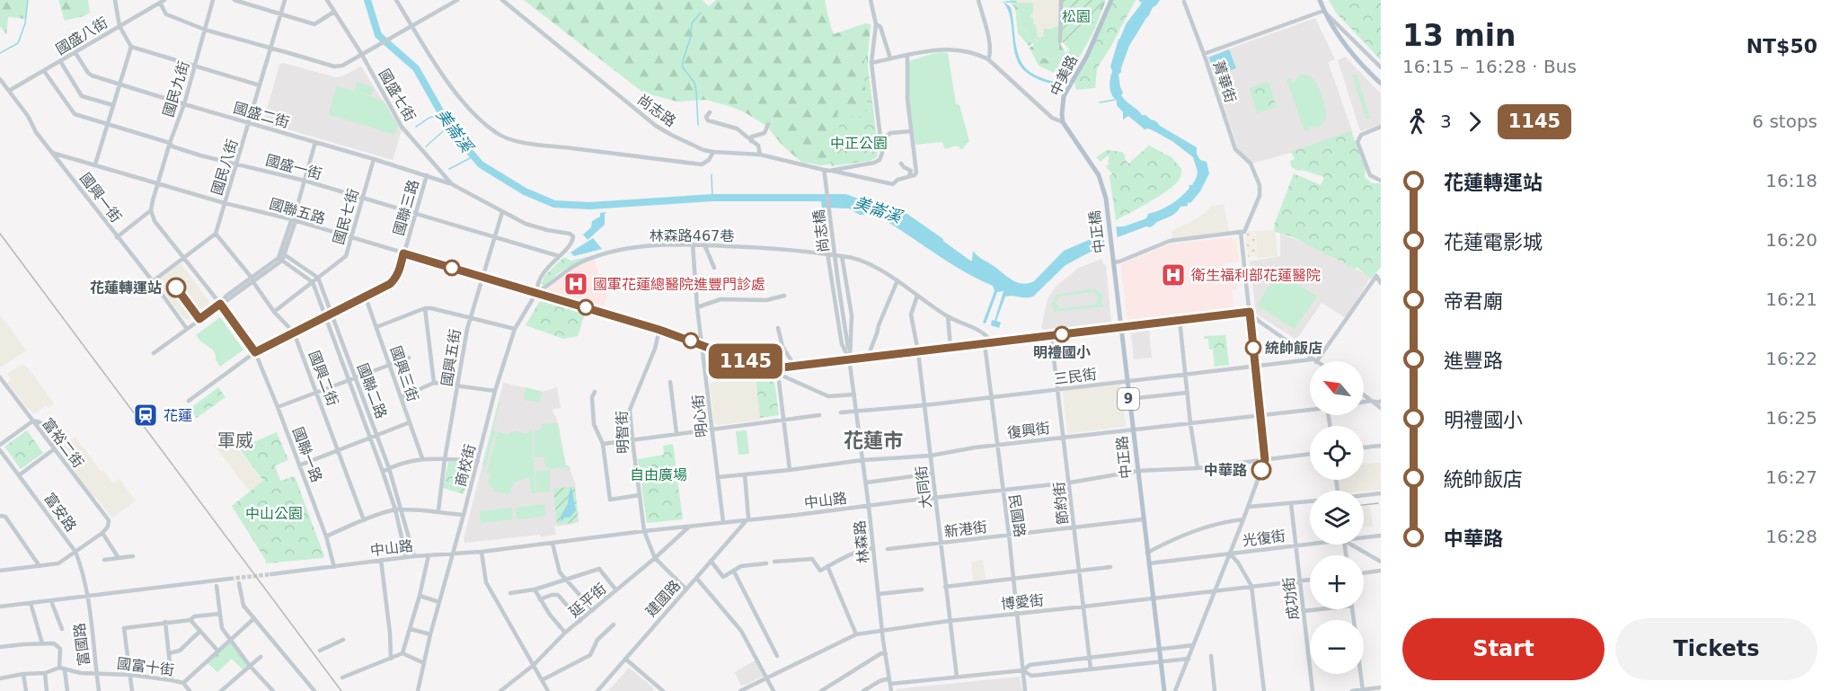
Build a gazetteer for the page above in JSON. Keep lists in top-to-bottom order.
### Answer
{
  "streets": {
    "main road": [
      "中美路",
      "中正橋",
      "9",
      "中正路"
    ],
    "street": [
      "國盛八街",
      "菁華街",
      "國民九街",
      "國盛七街",
      "尚志路",
      "國盛二街",
      "國民八街",
      "國盛一街",
      "國興一街",
      "國聯三路",
      "國聯五路",
      "國民七街",
      "尚志橋",
      "林森路467巷",
      "國興五街",
      "國興三街",
      "三民街",
      "國興二街",
      "國聯二路",
      "明心街",
      "復興街",
      "明智街",
      "富裕二街",
      "國聯一路",
      "商校街",
      "大同街",
      "中山路",
      "節約街",
      "富安路",
      "民國路",
      "新港街",
      "光復街",
      "林森路",
      "建國路",
      "成功街",
      "延平街",
      "博愛街",
      "富國路",
      "國富十街"
    ]
  },
  "crossings": [
    ["國盛八街", "國盛二街"],
    ["國盛八街", "國盛一街"],
    ["國盛八街", "國興一街"],
    ["中美路", "中正橋"],
    ["國民九街", "國盛二街"],
    ["國民九街", "國盛一街"],
    ["國民九街", "國聯五路"],
    ["國盛七街", "國盛二街"],
    ["國盛七街", "國興五街"],
    ["尚志路", "尚志橋"],
    ["國盛二街", "國民八街"],
    ["國盛二街", "國聯三路"],
    ["國盛二街", "國民七街"],
    ["國民八街", "國盛一街"],
    ["國民八街", "國聯五路"],
    ["國民八街", "國興二街"],
    ["國盛一街", "國聯三路"],
    ["國盛一街", "國民七街"],
    ["國盛一街", "國興五街"],
    ["國盛一街", "商校街"],
    ["國興一街", "國聯五路"],
    ["國聯三路", "國聯五路"],
    ["國聯三路", "國興三街"],
    ["國聯三路", "國興二街"],
    ["國聯三路", "國聯二路"],
    ["國聯三路", "國聯一路"],
    ["國聯五路", "國民七街"],
    ["國聯五路", "林森路467巷"],
    ["國聯五路", "國興五街"],
    ["國聯五路", "明心街"],
    ["國聯五路", "明智街"],
    ["國聯五路", "商校街"],
    ["國民七街", "國興二街"],
    ["國民七街", "國聯二路"],
    ["尚志橋", "林森路"],
    ["中正橋", "中正路"],
    ["林森路467巷", "明心街"],
    ["林森路467巷", "商校街"],
    ["林森路467巷", "林森路"],
    ["三民街", "中正路"],
    ["三民街", "大同街"],
    ["三民街", "節約街"],
    ["三民街", "民國路"],
    ["三民街", "林森路"],
    ["國聯二路", "中山路"],
    ["9", "中正路"],
    ["明心街", "復興街"],
    ["明心街", "中山路"],
    ["復興街", "中正路"],
    ["復興街", "大同街"],
    ["復興街", "節約街"],
    ["復興街", "民國路"],
    ["復興街", "林森路"],
    ["明智街", "中山路"],
    ["明智街", "建國路"],
    ["明智街", "延平街"],
    ["國聯一路", "中山路"],
    ["中正路", "中山路"],
    ["中正路", "新港街"],
    ["中正路", "光復街"],
    ["中正路", "博愛街"],
    ["商校街", "中山路"],
    ["大同街", "中山路"],
    ["大同街", "新港街"],
    ["大同街", "博愛街"],
    ["中山路", "節約街"],
    ["中山路", "民國路"],
    ["中山路", "林森路"],
    ["中山路", "建國路"],
    ["中山路", "延平街"],
    ["節約街", "新港街"],
    ["節約街", "博愛街"],
    ["富安路", "富國路"],
    ["民國路", "新港街"],
    ["民國路", "博愛街"],
    ["光復街", "成功街"],
    ["林森路", "博愛街"],
    ["成功街", "博愛街"],
    ["富國路", "國富十街"]
  ],
  "districts": ["軍威", "花蓮市"],
  "water": ["美崙溪"],
  "parks": [
    "松園",
    "中正公園",
    "自由廣場",
    "中山公園"
  ],
  "places": {
    "hospital": ["衛生福利部花蓮醫院", "國軍花蓮總醫院進豐門診處"],
    "other": [
      "花蓮轉運站",
      "明禮國小",
      "統帥飯店",
      "中華路"
    ],
    "station": ["花蓮"]
  },
  "lines": ["bus line 1145"],
  "north": "top left",
  "page": {
    "on_map": "1145",
    "heading": ["13 min", "16:15 – 16:28 · Bus", "NT$50"],
    "legs": ["3", "1145", "6 stops"],
    "list": [
      {
        "name": "花蓮轉運站",
        "value": "16:18"
      },
      {
        "name": "花蓮電影城",
        "value": "16:20"
      },
      {
        "name": "帝君廟",
        "value": "16:21"
      },
      {
        "name": "進豐路",
        "value": "16:22"
      },
      {
        "name": "明禮國小",
        "value": "16:25"
      },
      {
        "name": "統帥飯店",
        "value": "16:27"
      },
      {
        "name": "中華路",
        "value": "16:28"
      }
    ],
    "map_buttons": ["+", "−"],
    "buttons": ["Start", "Tickets"]
  }
}
